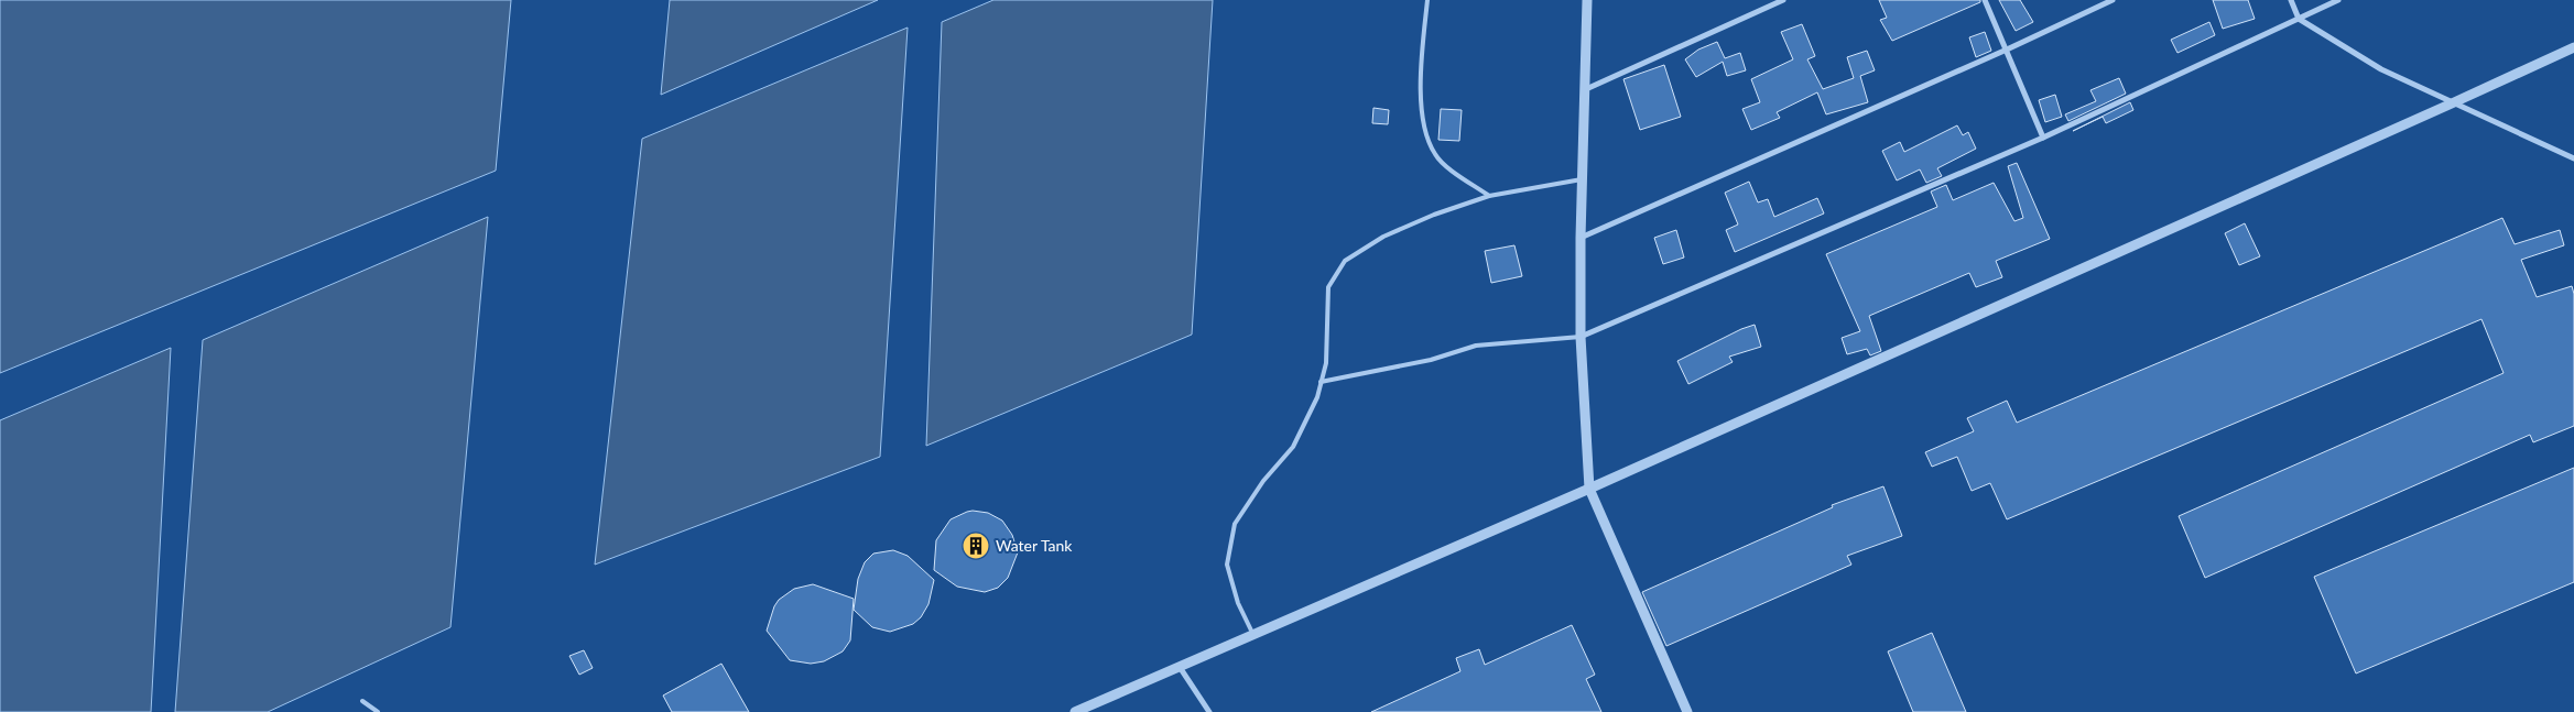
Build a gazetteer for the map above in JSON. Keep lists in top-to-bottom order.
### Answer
{
  "places": {
    "building": ["Water Tank"]
  }
}
